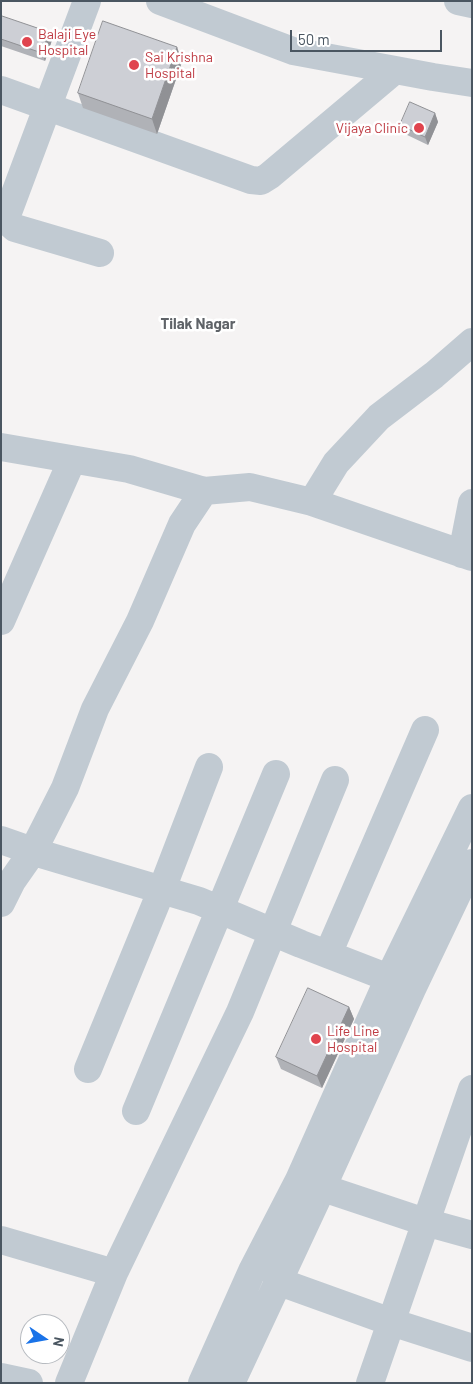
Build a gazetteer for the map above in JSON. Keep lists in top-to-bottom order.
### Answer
{
  "districts": ["Tilak Nagar"],
  "places": [
    "Balaji Eye Hospital",
    "Sai Krishna Hospital",
    "Vijaya Clinic",
    "Life Line Hospital"
  ],
  "scale_bar": "50 m",
  "north": "right"
}
